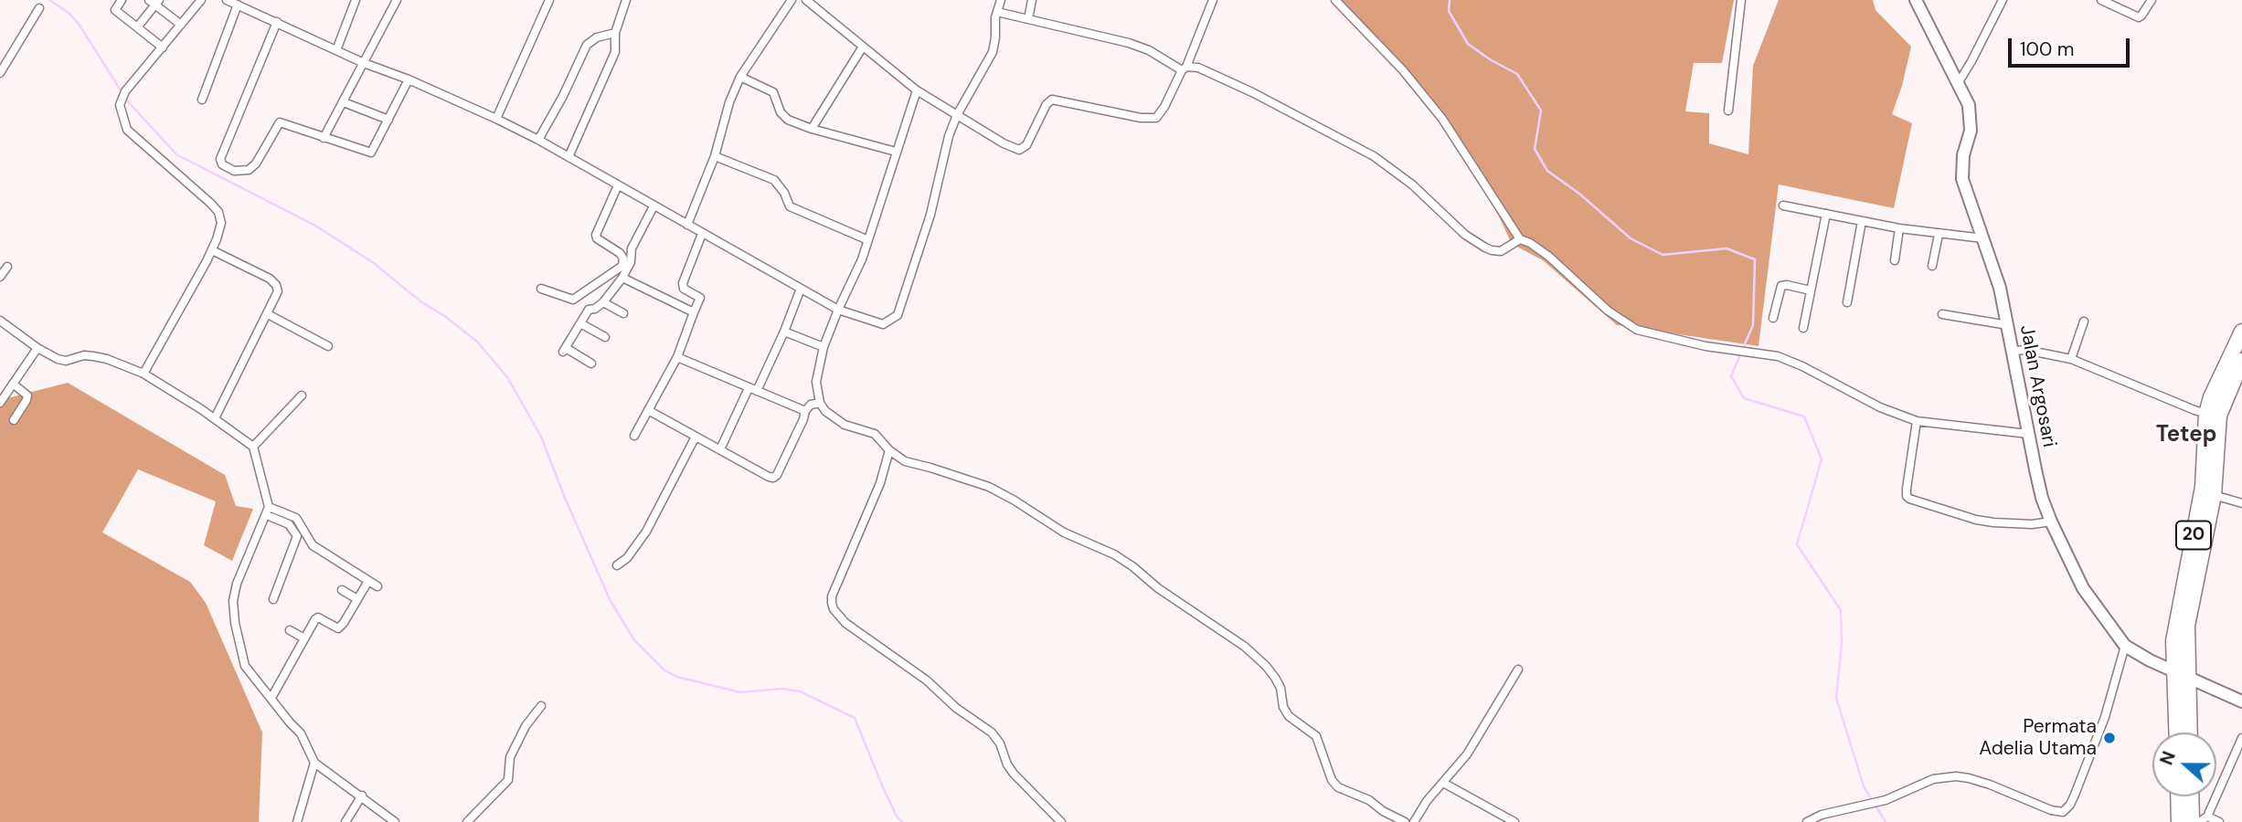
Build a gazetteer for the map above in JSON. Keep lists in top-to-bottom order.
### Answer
{
  "streets": {
    "highway": ["20"],
    "street": ["Jalan Argosari"]
  },
  "crossings": [
    ["Jalan Argosari", "20"]
  ],
  "districts": ["Tetep"],
  "places": ["Permata Adelia Utama"],
  "scale_bar": "100 m",
  "north": "left"
}
